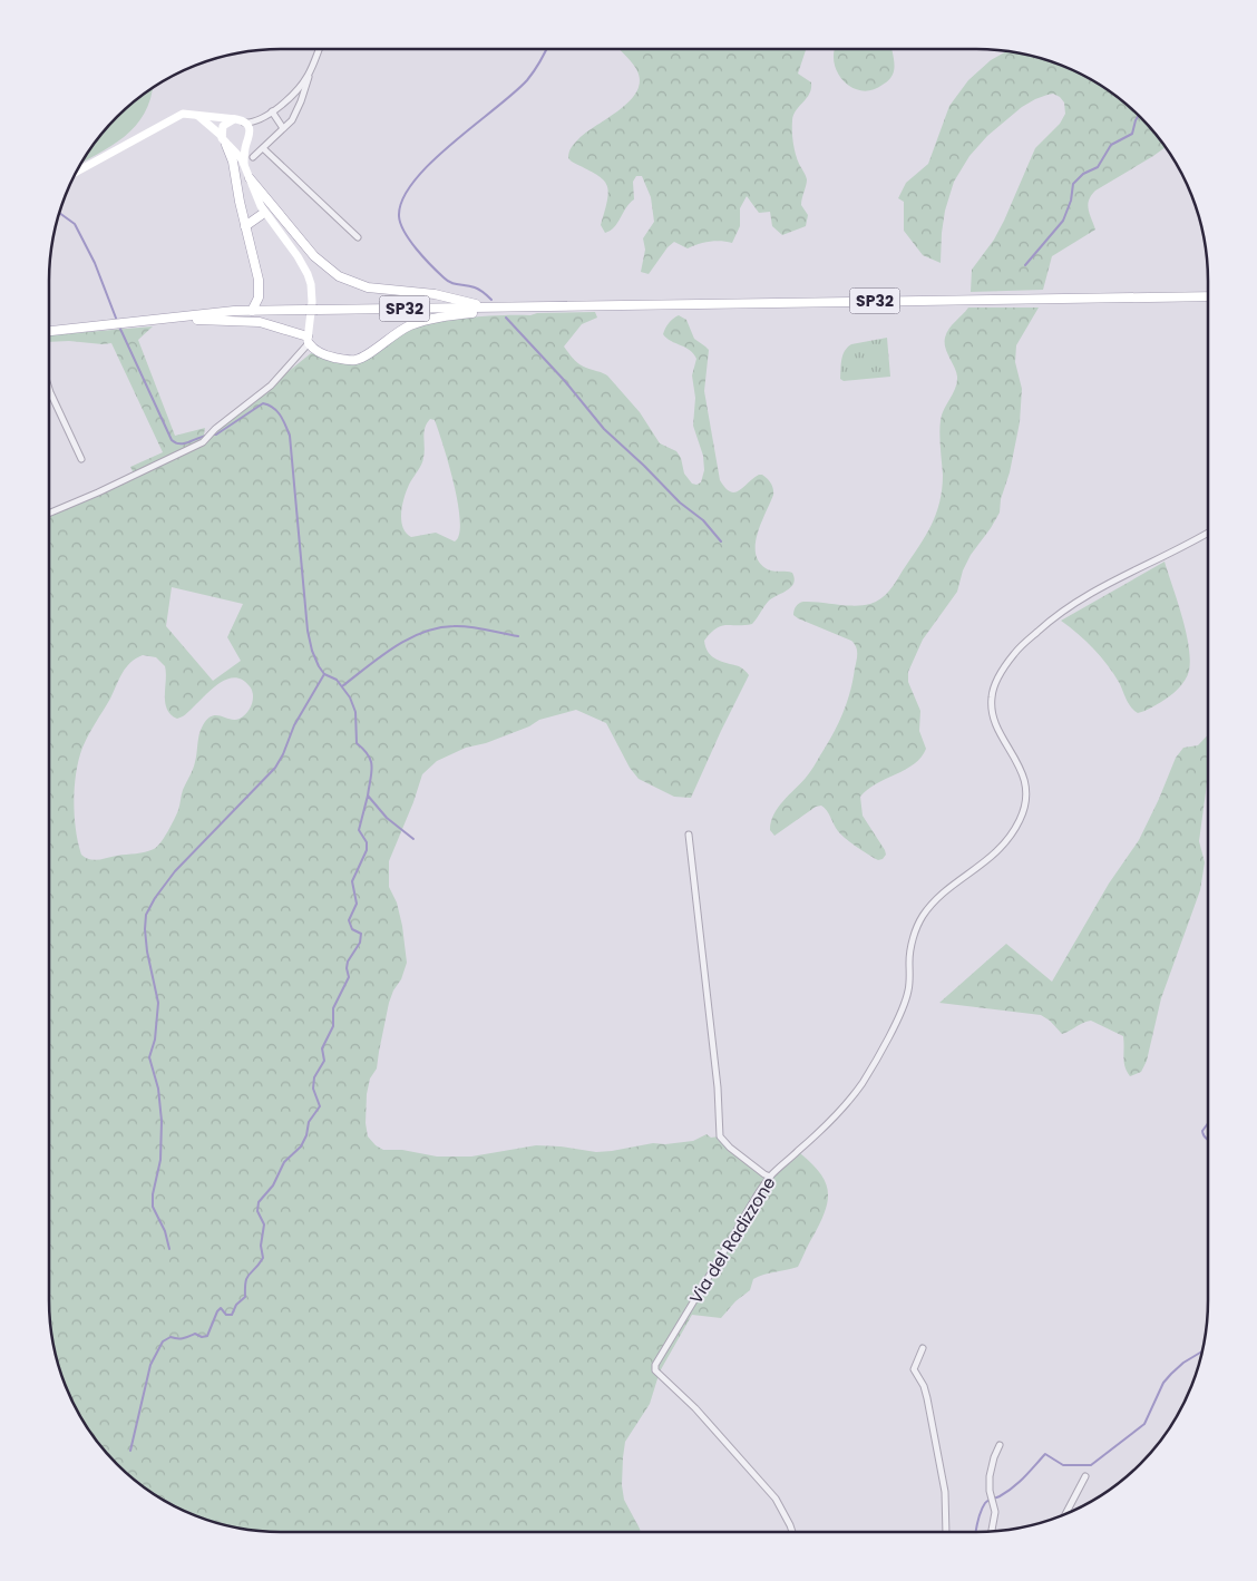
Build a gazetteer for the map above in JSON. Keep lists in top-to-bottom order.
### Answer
{
  "streets": {
    "main road": ["SP32"],
    "street": ["Via del Radizzone"]
  }
}
